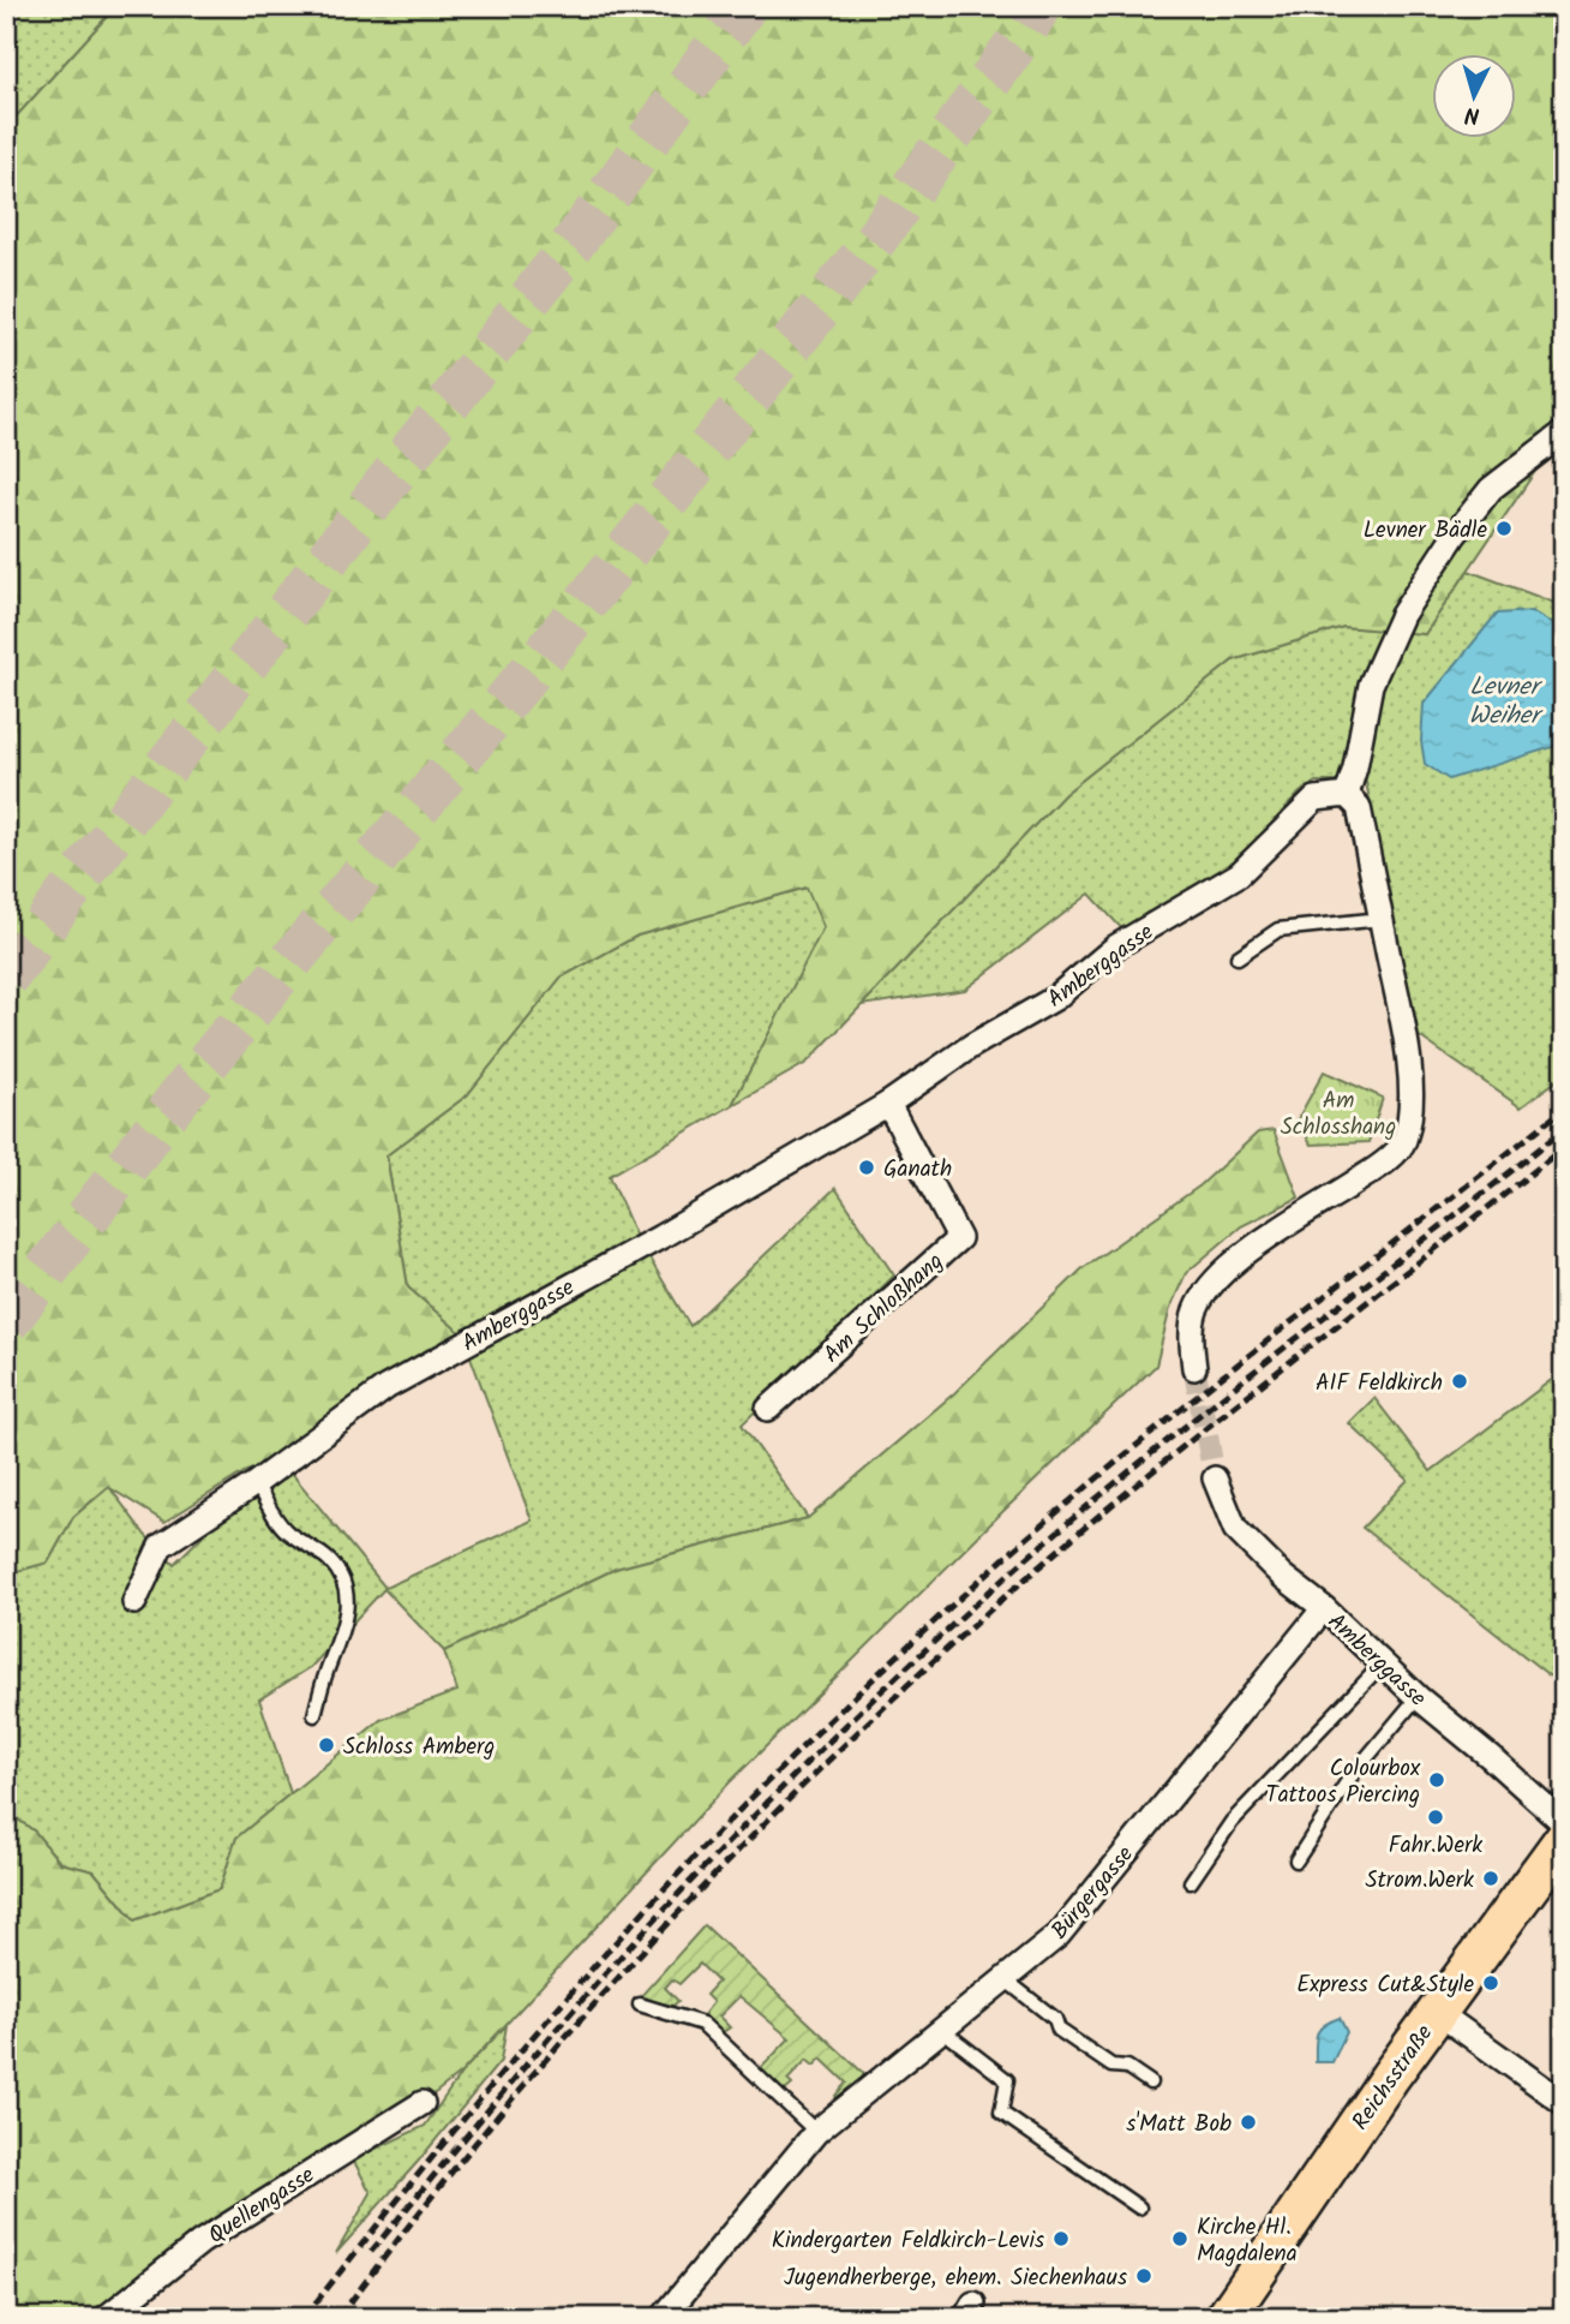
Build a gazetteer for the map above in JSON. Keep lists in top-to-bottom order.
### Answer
{
  "streets": {
    "main road": ["Reichsstraße"],
    "street": [
      "Amberggasse",
      "Am Schloßhang",
      "Bürgergasse",
      "Quellengasse"
    ]
  },
  "crossings": [
    ["Amberggasse", "Am Schloßhang"],
    ["Amberggasse", "Bürgergasse"]
  ],
  "water": ["Levner Weiher"],
  "parks": ["Am Schlosshang"],
  "places": [
    "Levner Bädle",
    "Ganath",
    "AIF Feldkirch",
    "Schloss Amberg",
    "Colourbox Tattoos Piercing",
    "Fahr.Werk",
    "Strom.Werk",
    "Express Cut&Style",
    "s'Matt Bob",
    "Kindergarten Feldkirch-Levis",
    "Kirche Hl. Magdalena",
    "Jugendherberge, ehem. Siechenhaus"
  ],
  "north": "bottom"
}
